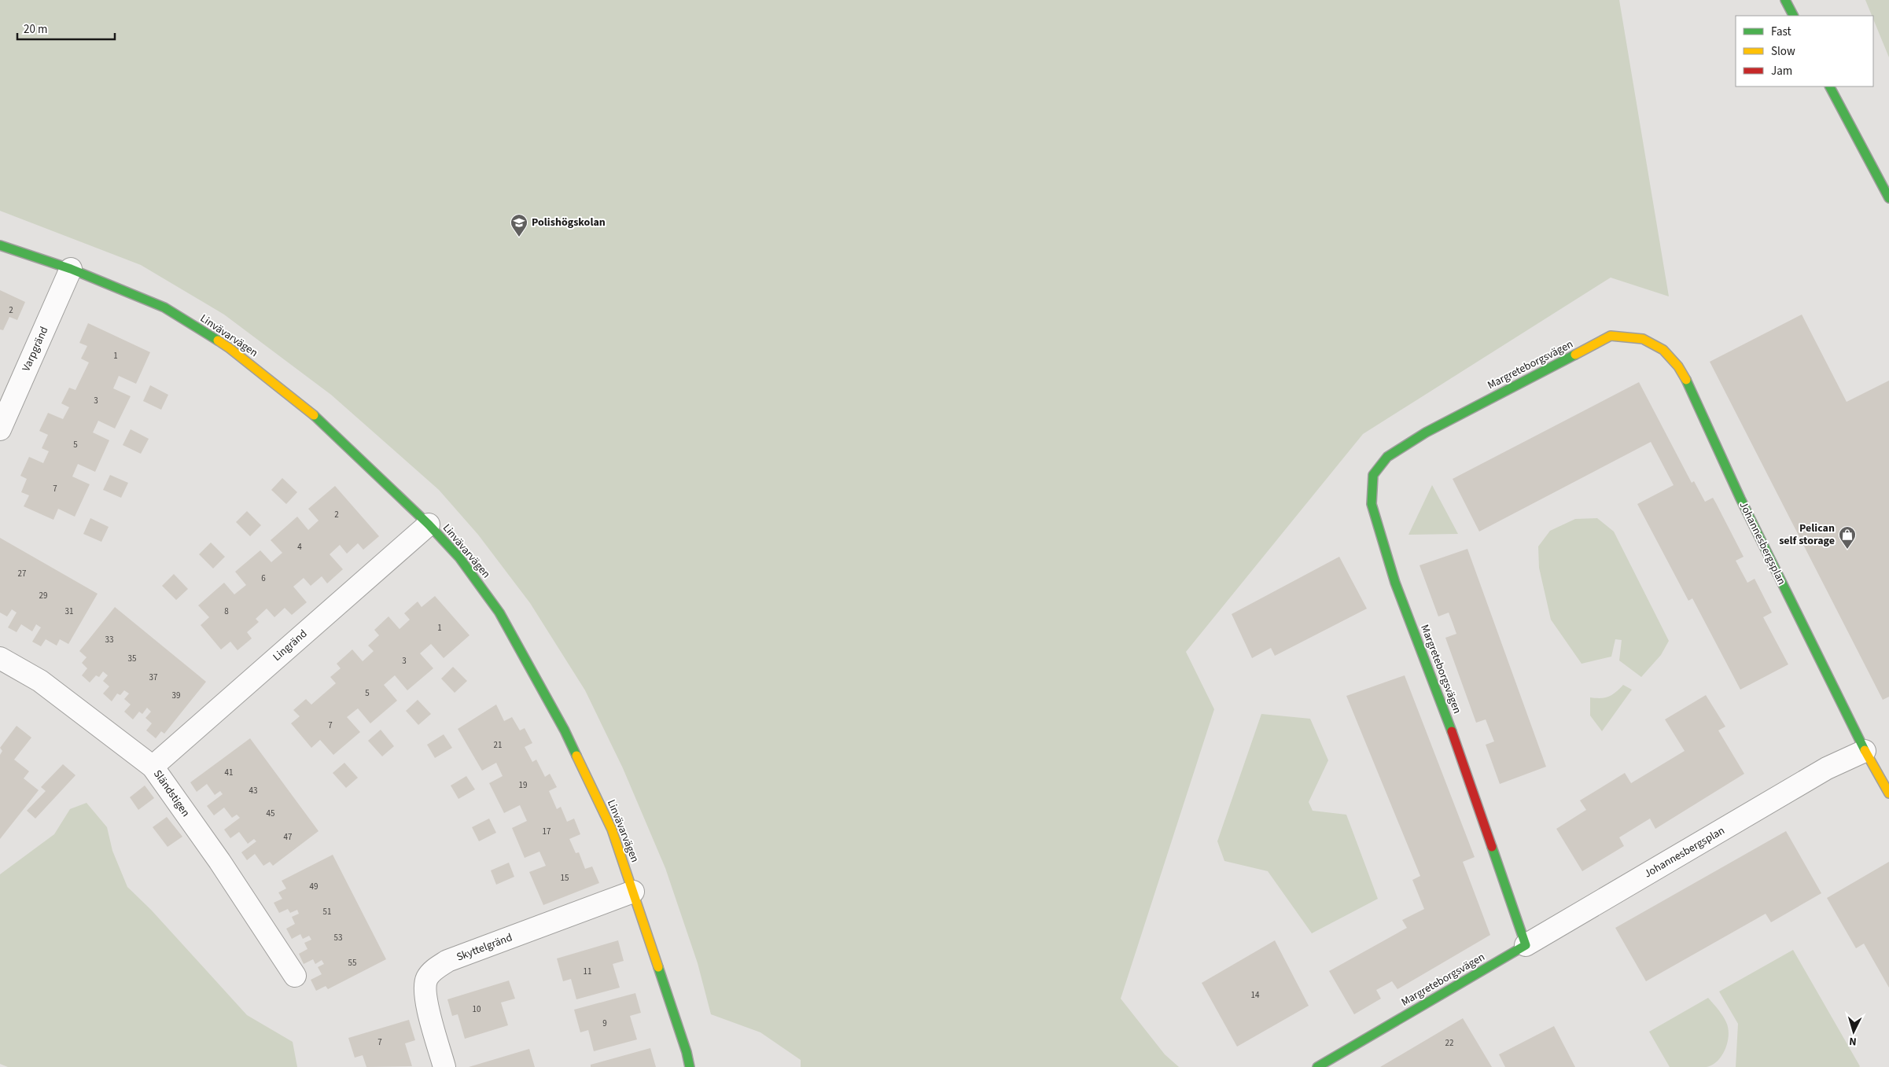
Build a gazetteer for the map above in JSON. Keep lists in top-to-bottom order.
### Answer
{
  "streets": {
    "street": [
      "Linvävarvägen",
      "Varpgränd",
      "Margreteborgsvägen",
      "Johannesbergsplan",
      "Lingränd",
      "Sländstigen",
      "Skyttelgränd"
    ]
  },
  "crossings": [
    ["Linvävarvägen", "Varpgränd"],
    ["Linvävarvägen", "Lingränd"],
    ["Linvävarvägen", "Skyttelgränd"],
    ["Margreteborgsvägen", "Johannesbergsplan"],
    ["Lingränd", "Sländstigen"]
  ],
  "places": {
    "school or university": ["Polishögskolan"],
    "shop": ["Pelican self storage"]
  },
  "house_numbers": [
    "2",
    "1",
    "3",
    "5",
    "7",
    "2",
    "4",
    "27",
    "6",
    "29",
    "31",
    "8",
    "1",
    "33",
    "35",
    "3",
    "37",
    "5",
    "39",
    "7",
    "21",
    "41",
    "19",
    "43",
    "45",
    "17",
    "47",
    "15",
    "49",
    "51",
    "53",
    "55",
    "11",
    "14",
    "10",
    "9",
    "7",
    "22"
  ],
  "legend": ["Fast", "Slow", "Jam"],
  "scale_bar": "20 m",
  "north": "bottom"
}
